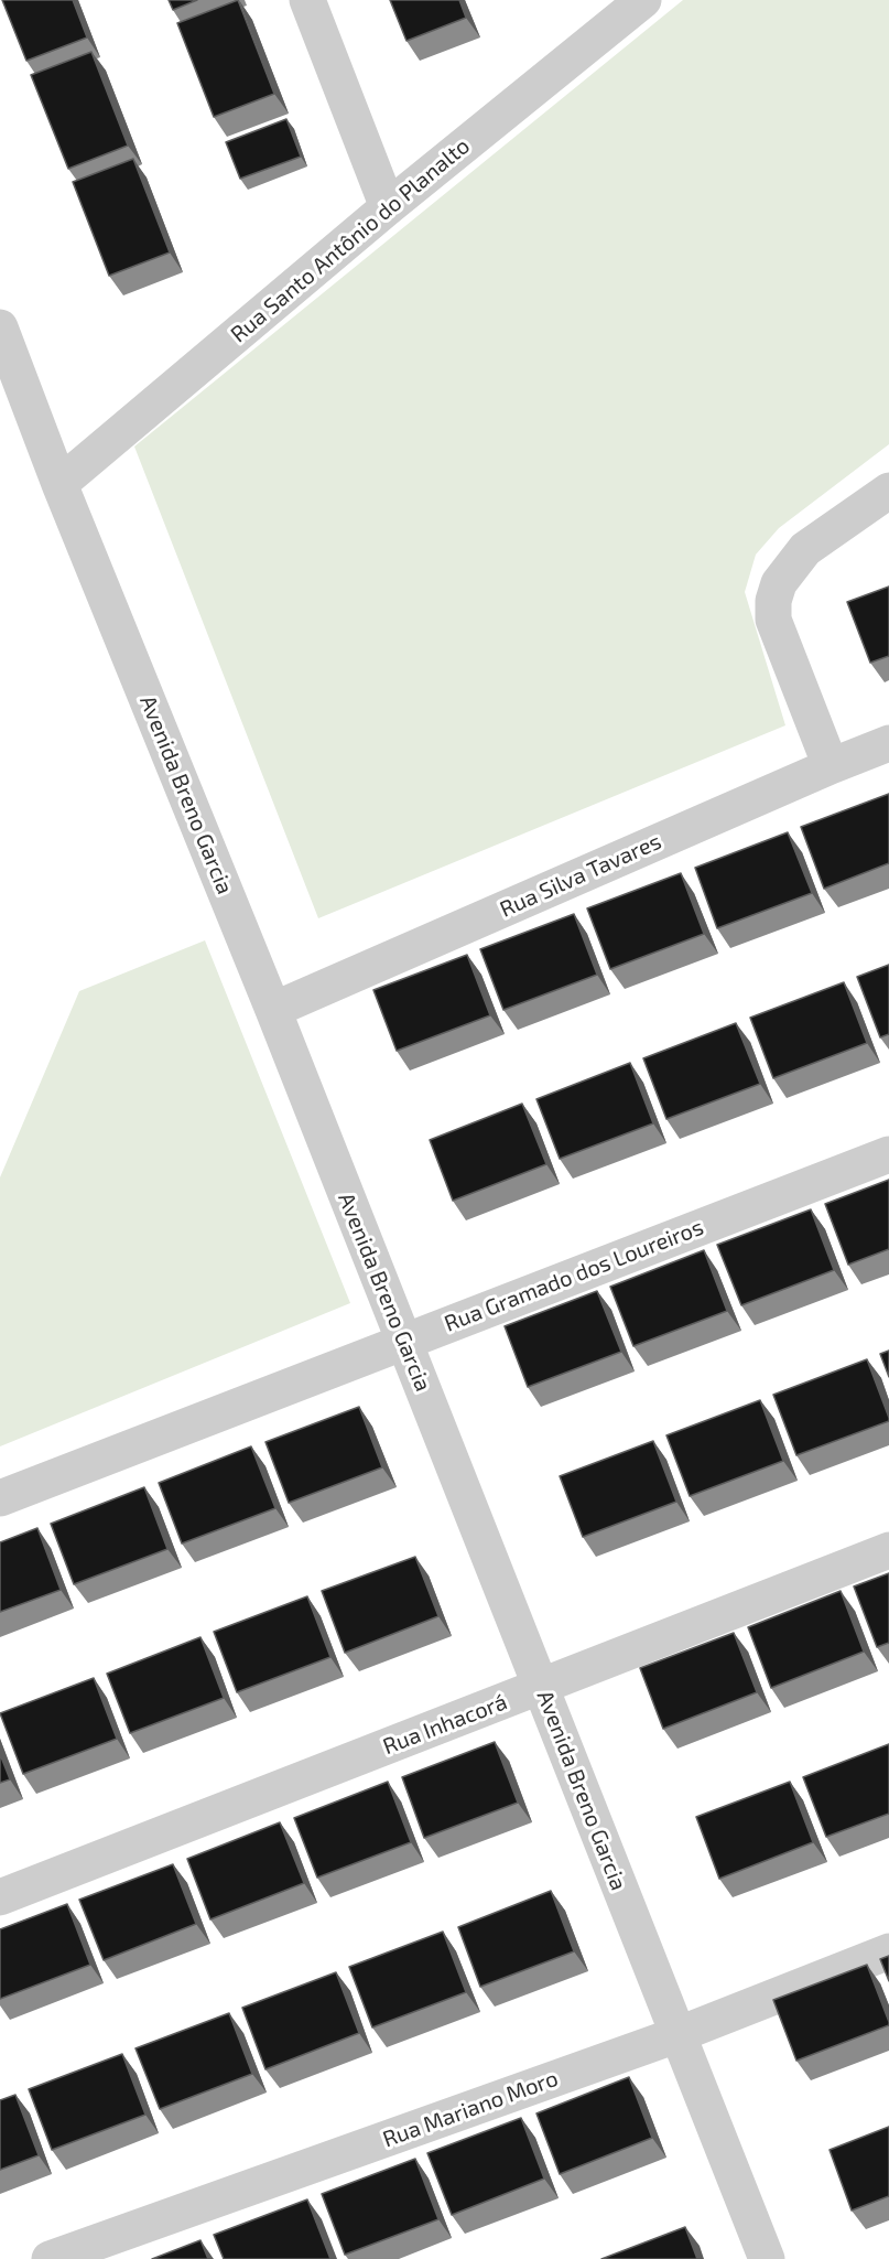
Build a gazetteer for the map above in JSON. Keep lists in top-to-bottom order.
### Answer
{
  "streets": {
    "street": [
      "Rua Santo Antônio do Planalto",
      "Avenida Breno Garcia",
      "Rua Silva Tavares",
      "Rua Gramado dos Loureiros",
      "Rua Inhacorá",
      "Rua Mariano Moro"
    ]
  },
  "crossings": [
    ["Rua Santo Antônio do Planalto", "Avenida Breno Garcia"],
    ["Avenida Breno Garcia", "Rua Silva Tavares"],
    ["Avenida Breno Garcia", "Rua Gramado dos Loureiros"],
    ["Avenida Breno Garcia", "Rua Inhacorá"],
    ["Avenida Breno Garcia", "Rua Mariano Moro"]
  ]
}
